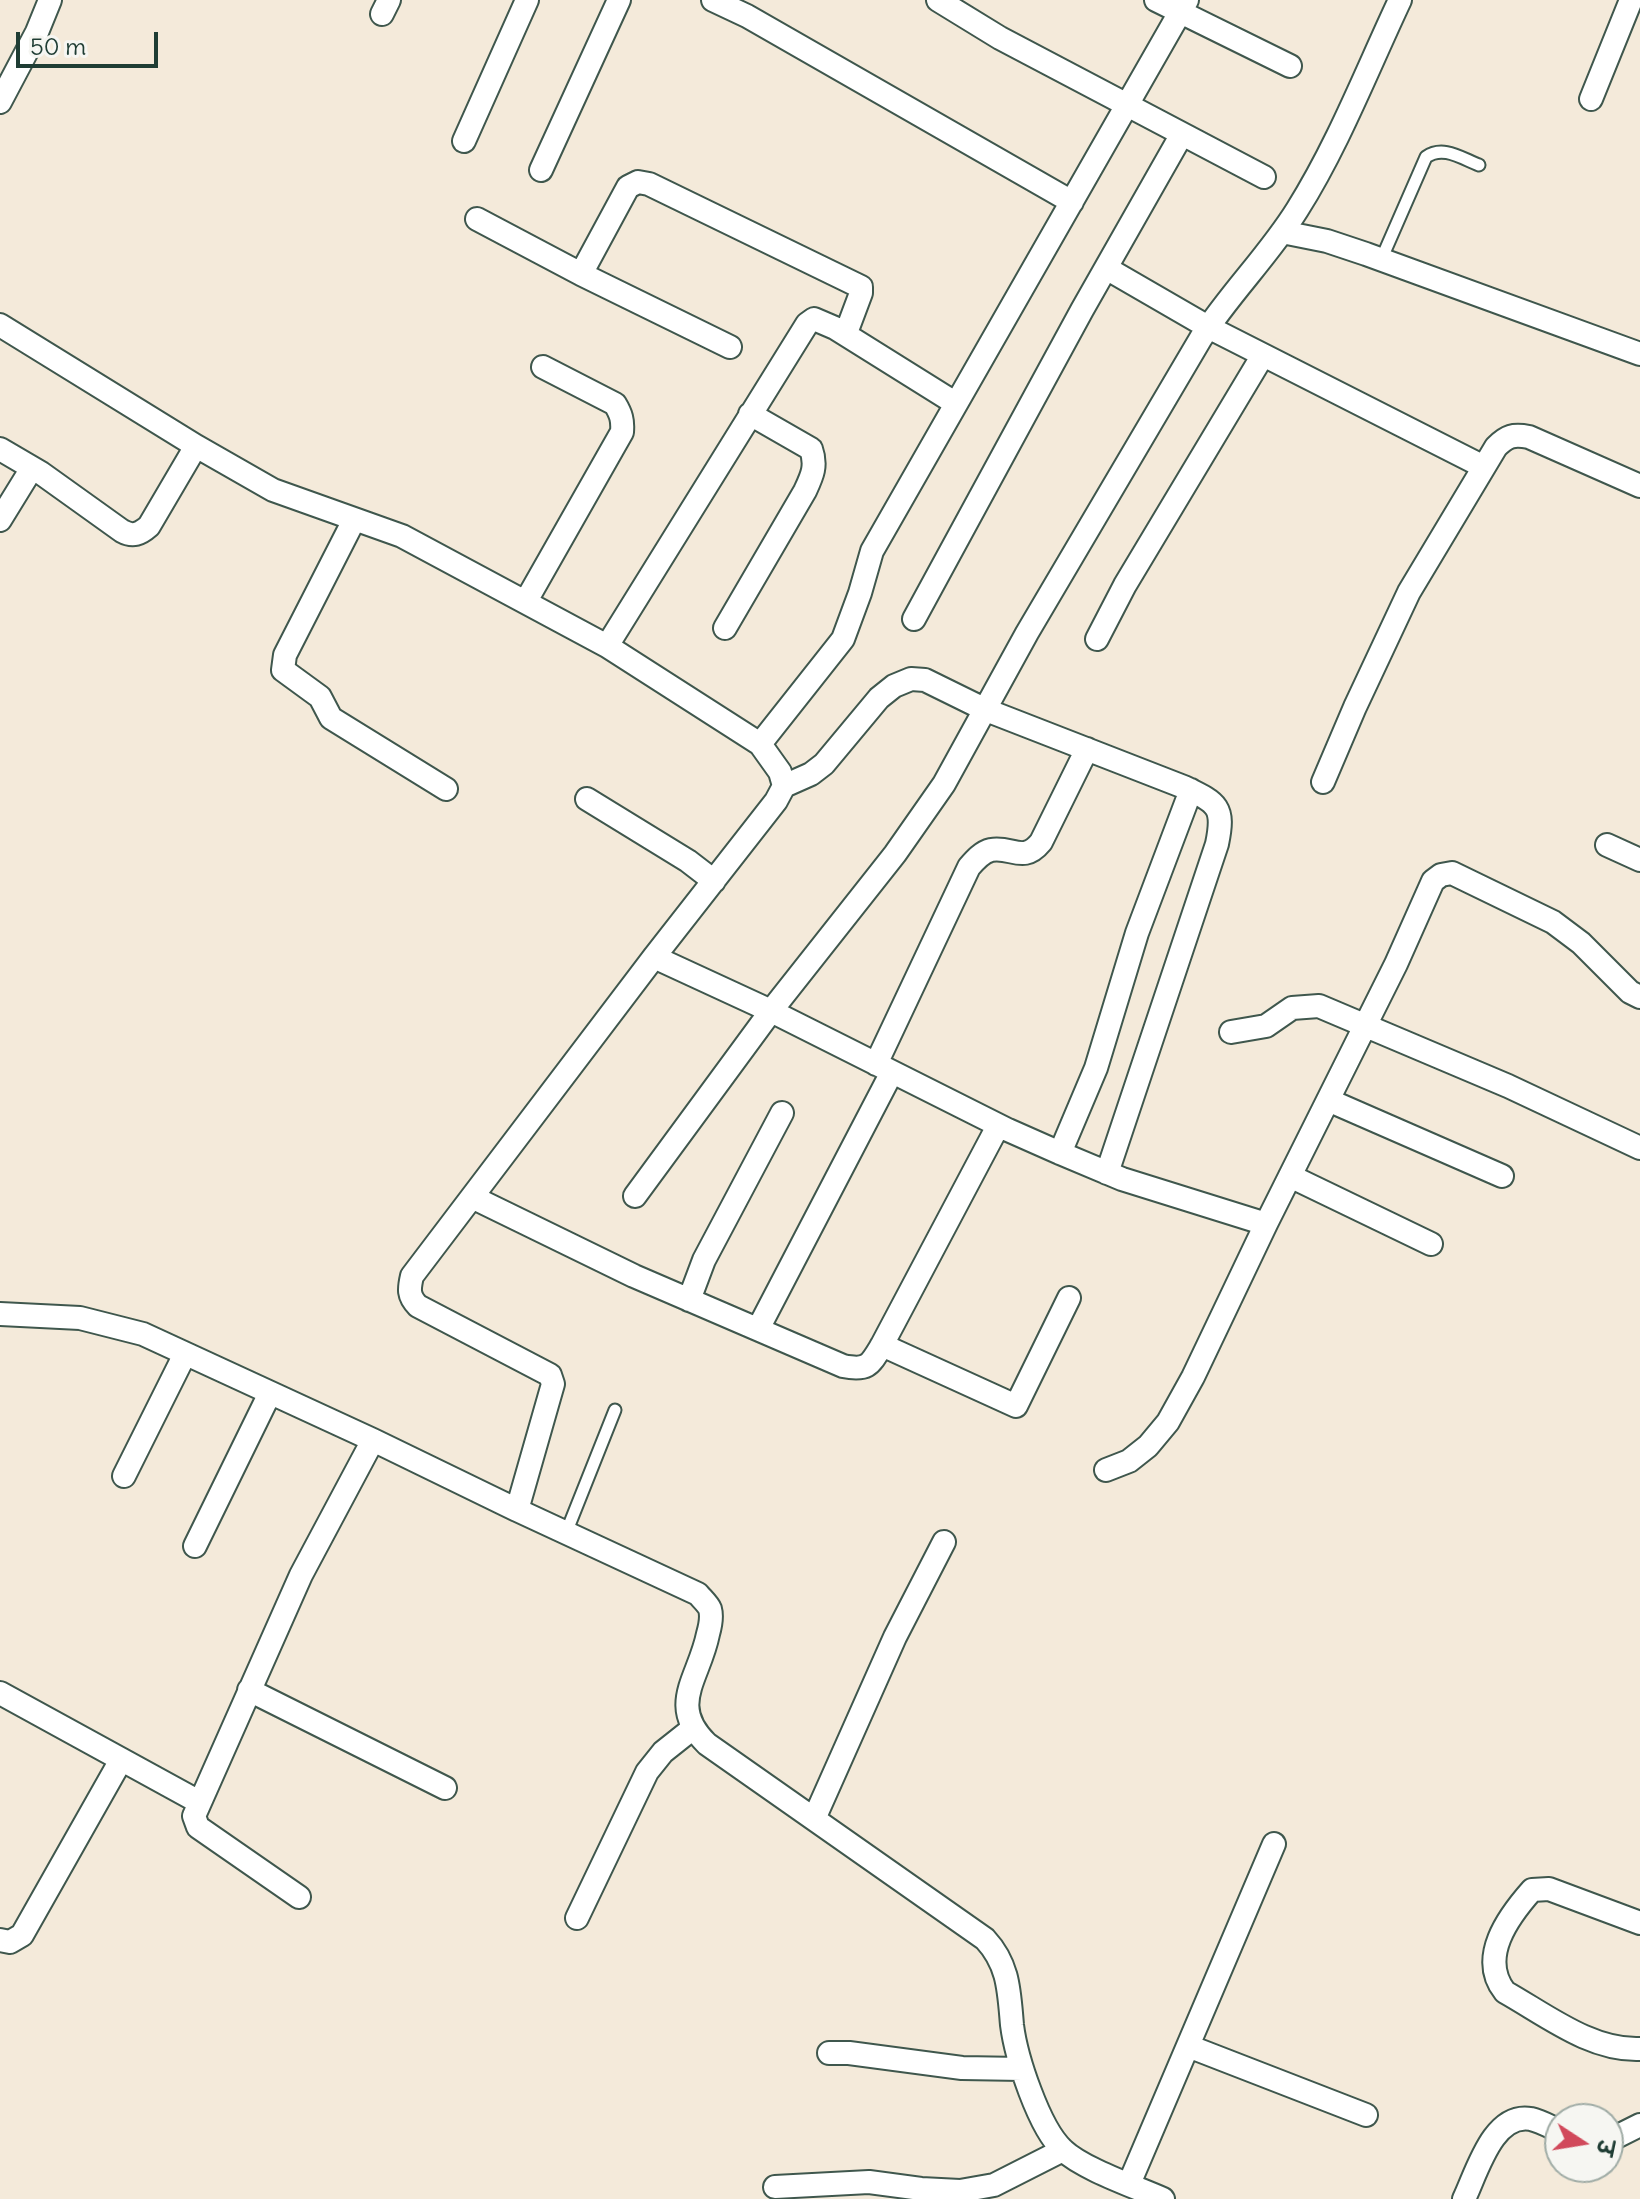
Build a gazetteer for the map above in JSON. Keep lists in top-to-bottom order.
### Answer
{
  "scale_bar": "50 m",
  "north": "right"
}
